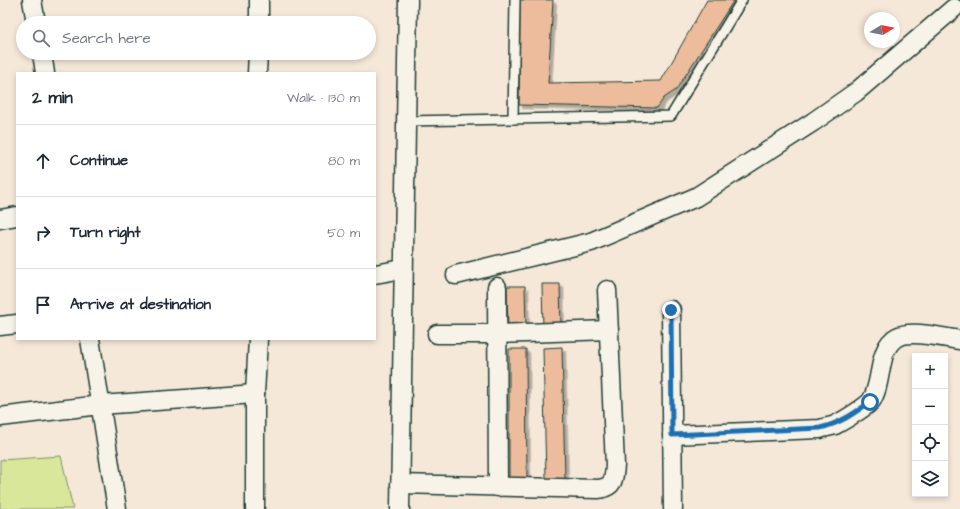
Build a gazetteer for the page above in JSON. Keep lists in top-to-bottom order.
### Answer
{
  "north": "right",
  "page": {
    "search": "Search here",
    "heading": ["2 min", "Walk · 130 m"],
    "list": [
      ["Continue", "80 m"],
      ["Turn right", "50 m"],
      "Arrive at destination"
    ],
    "map_buttons": ["+", "−"]
  }
}
